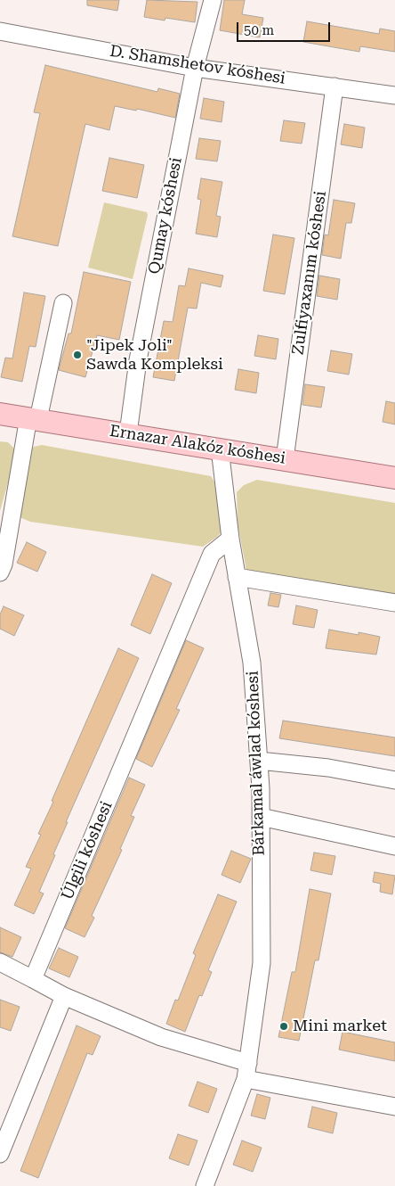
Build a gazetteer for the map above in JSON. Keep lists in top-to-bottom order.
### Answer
{
  "streets": {
    "main road": ["Ernazar Alakóz kóshesi"],
    "street": [
      "D. Shamshetov kóshesi",
      "Qumay kóshesi",
      "Zulfiyaxanım kóshesi",
      "Bárkamal áwlad kóshesi",
      "Úlgili kóshesi"
    ]
  },
  "crossings": [
    ["D. Shamshetov kóshesi", "Qumay kóshesi"],
    ["D. Shamshetov kóshesi", "Zulfiyaxanım kóshesi"],
    ["Qumay kóshesi", "Ernazar Alakóz kóshesi"],
    ["Zulfiyaxanım kóshesi", "Ernazar Alakóz kóshesi"],
    ["Ernazar Alakóz kóshesi", "Bárkamal áwlad kóshesi"],
    ["Bárkamal áwlad kóshesi", "Úlgili kóshesi"]
  ],
  "places": ["\"Jipek Joli\" Sawda Kompleksi", "Mini market"],
  "scale_bar": "50 m"
}
